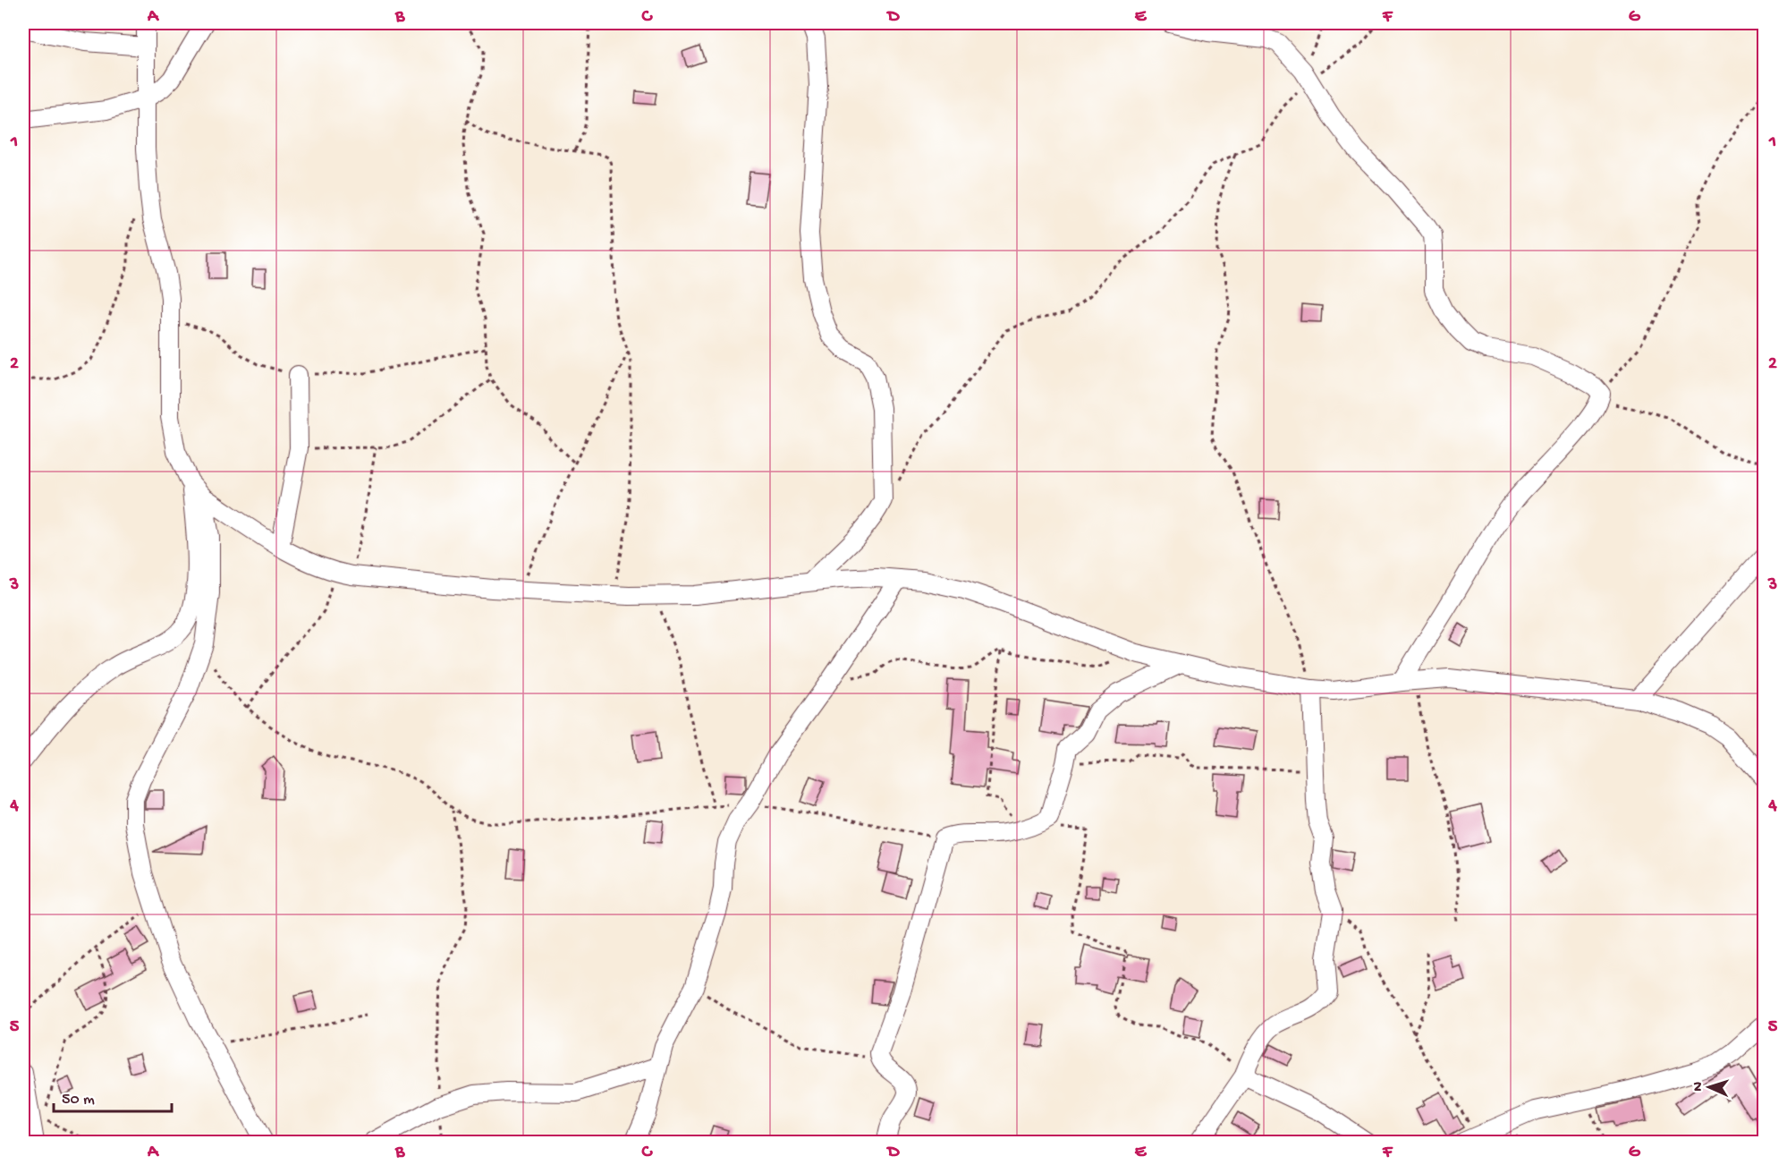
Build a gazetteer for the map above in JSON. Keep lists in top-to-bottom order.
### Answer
{
  "scale_bar": "50 m",
  "north": "left",
  "grid": {
    "columns": [
      "A",
      "B",
      "C",
      "D",
      "E",
      "F",
      "G"
    ],
    "rows": [
      "1",
      "2",
      "3",
      "4",
      "5"
    ]
  }
}
